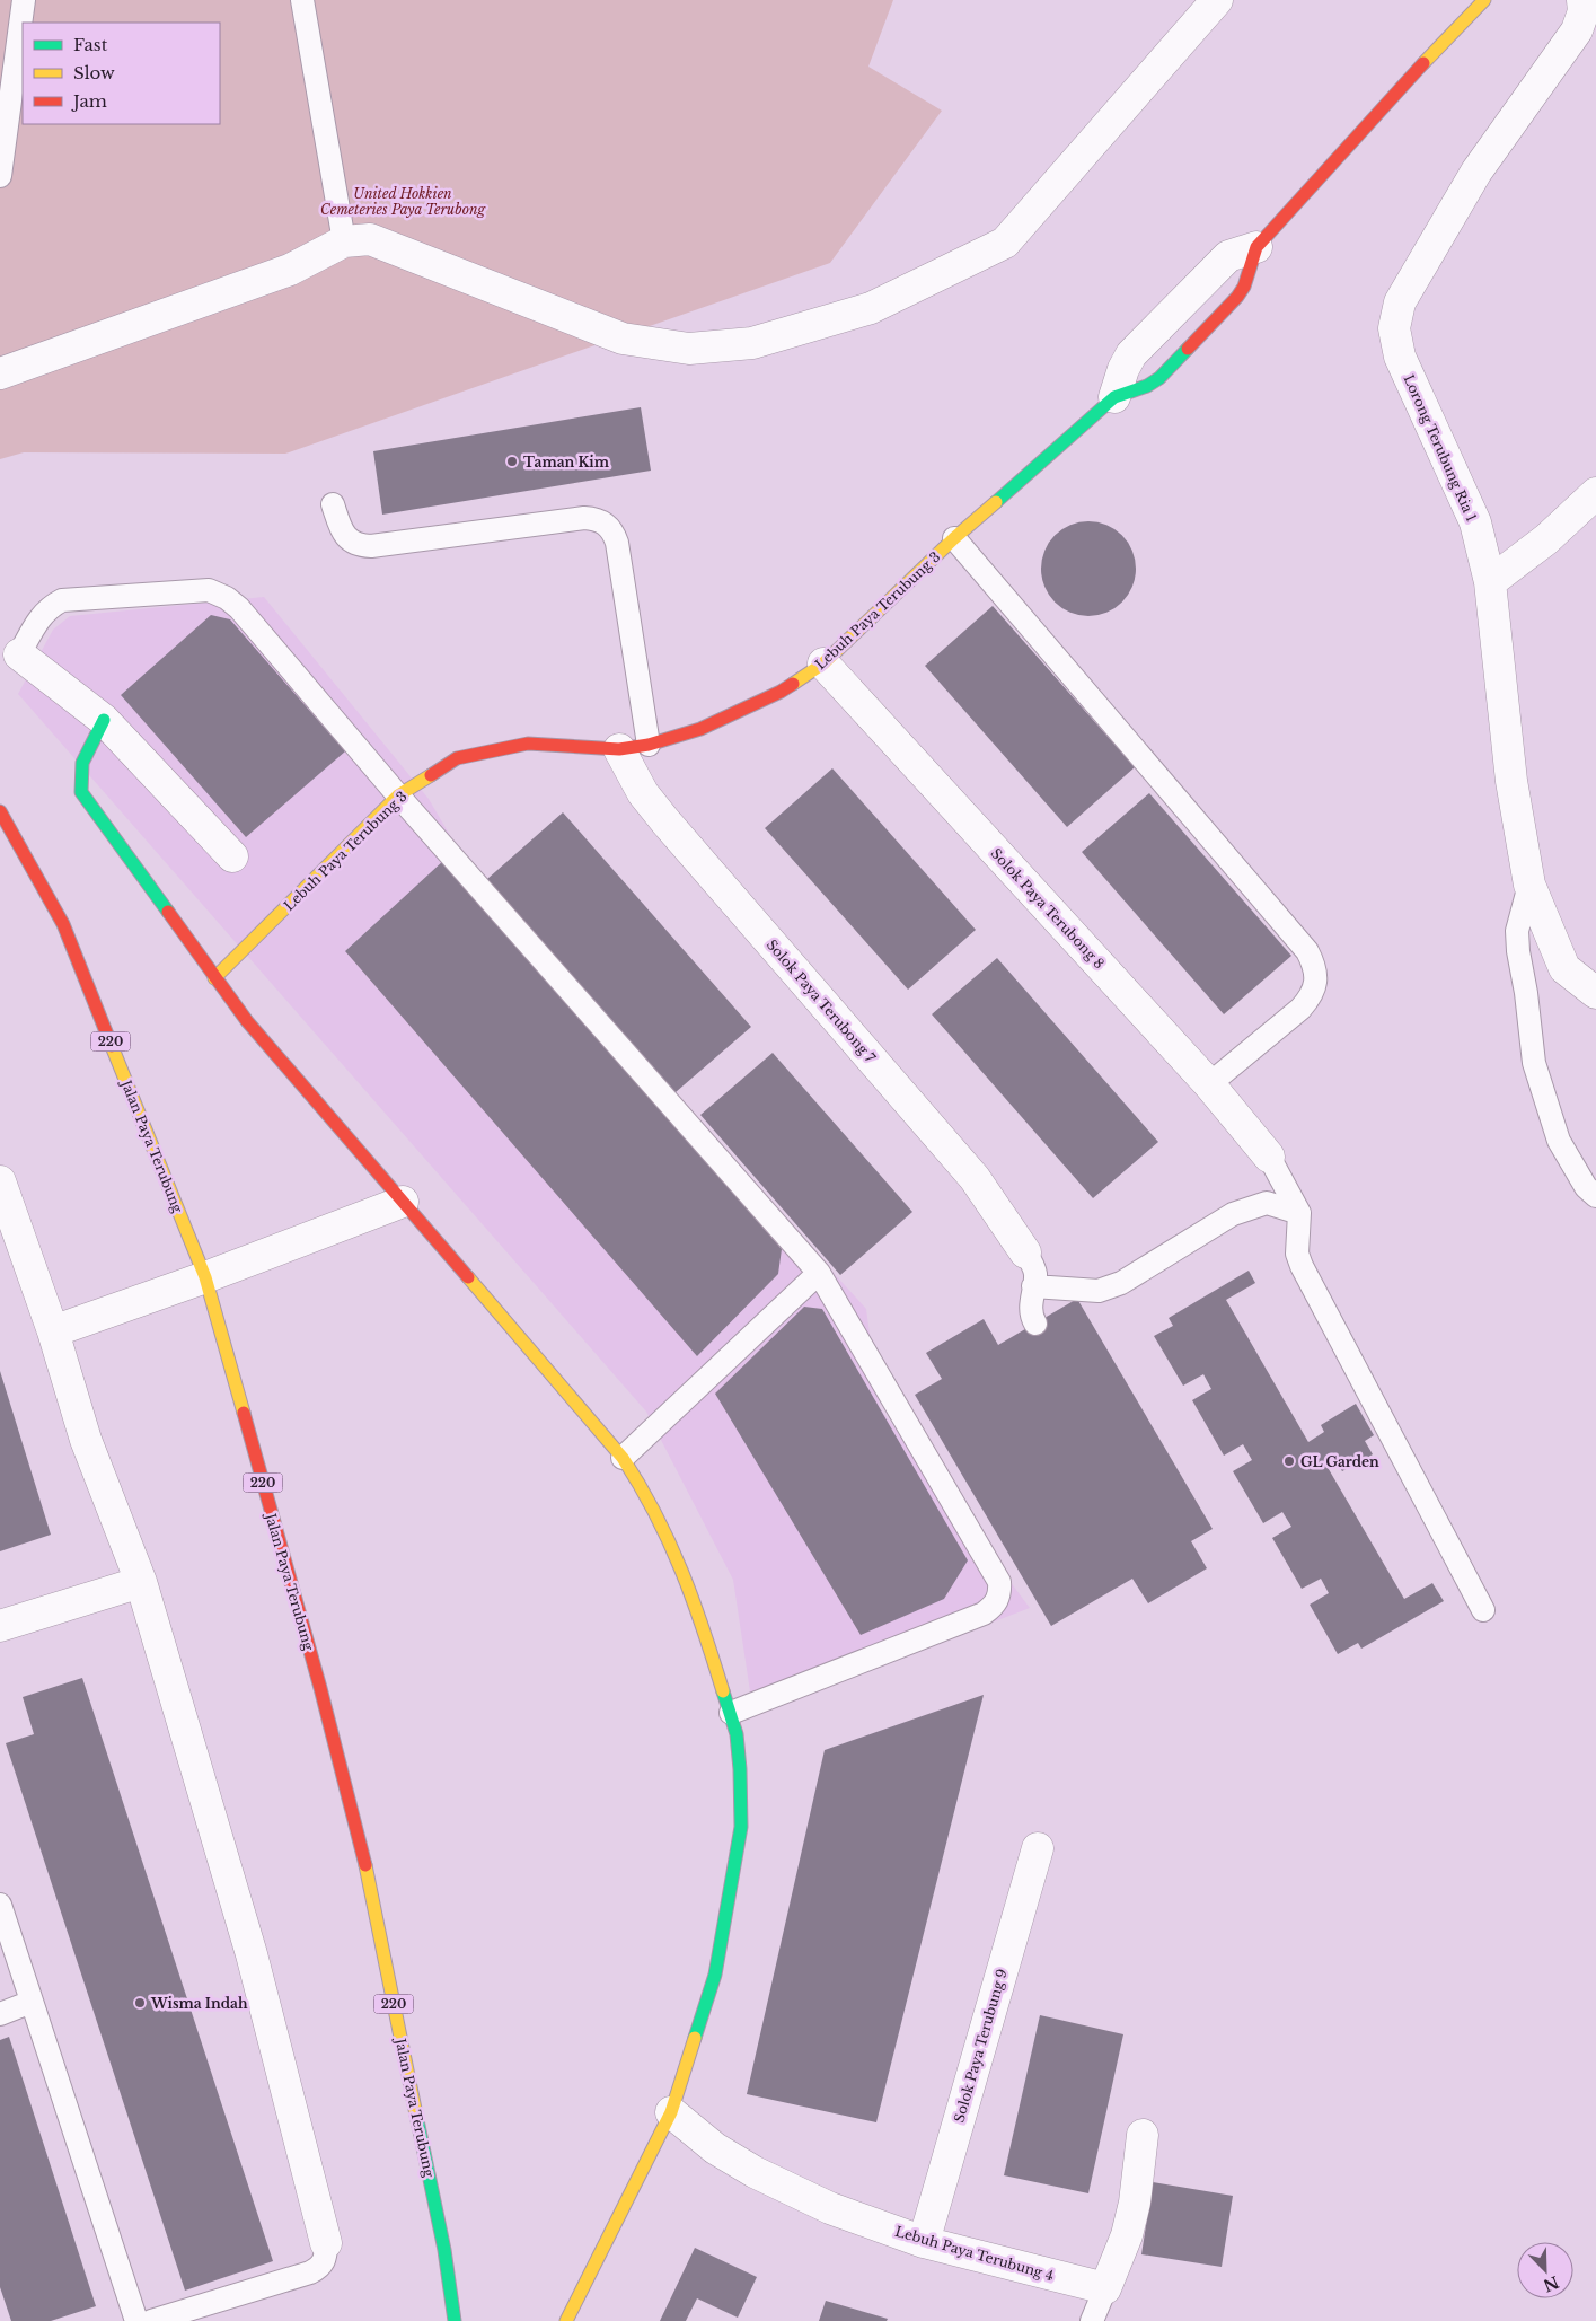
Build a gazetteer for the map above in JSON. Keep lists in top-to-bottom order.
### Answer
{
  "streets": {
    "street": [
      "Lorong Terubung Ria 1",
      "Lebuh Paya Terubung 3",
      "Solok Paya Terubong 8",
      "Solok Paya Terubong 7",
      "220",
      "Jalan Paya Terubung",
      "Solok Paya Terubung 9",
      "Lebuh Paya Terubung 4"
    ]
  },
  "crossings": [
    ["Lebuh Paya Terubung 3", "Solok Paya Terubong 8"],
    ["Lebuh Paya Terubung 3", "Solok Paya Terubong 7"],
    ["Solok Paya Terubung 9", "Lebuh Paya Terubung 4"]
  ],
  "parks": ["United Hokkien Cemeteries Paya Terubong"],
  "places": ["Taman Kim", "GL Garden", "Wisma Indah"],
  "legend": ["Fast", "Slow", "Jam"],
  "north": "bottom right"
}
